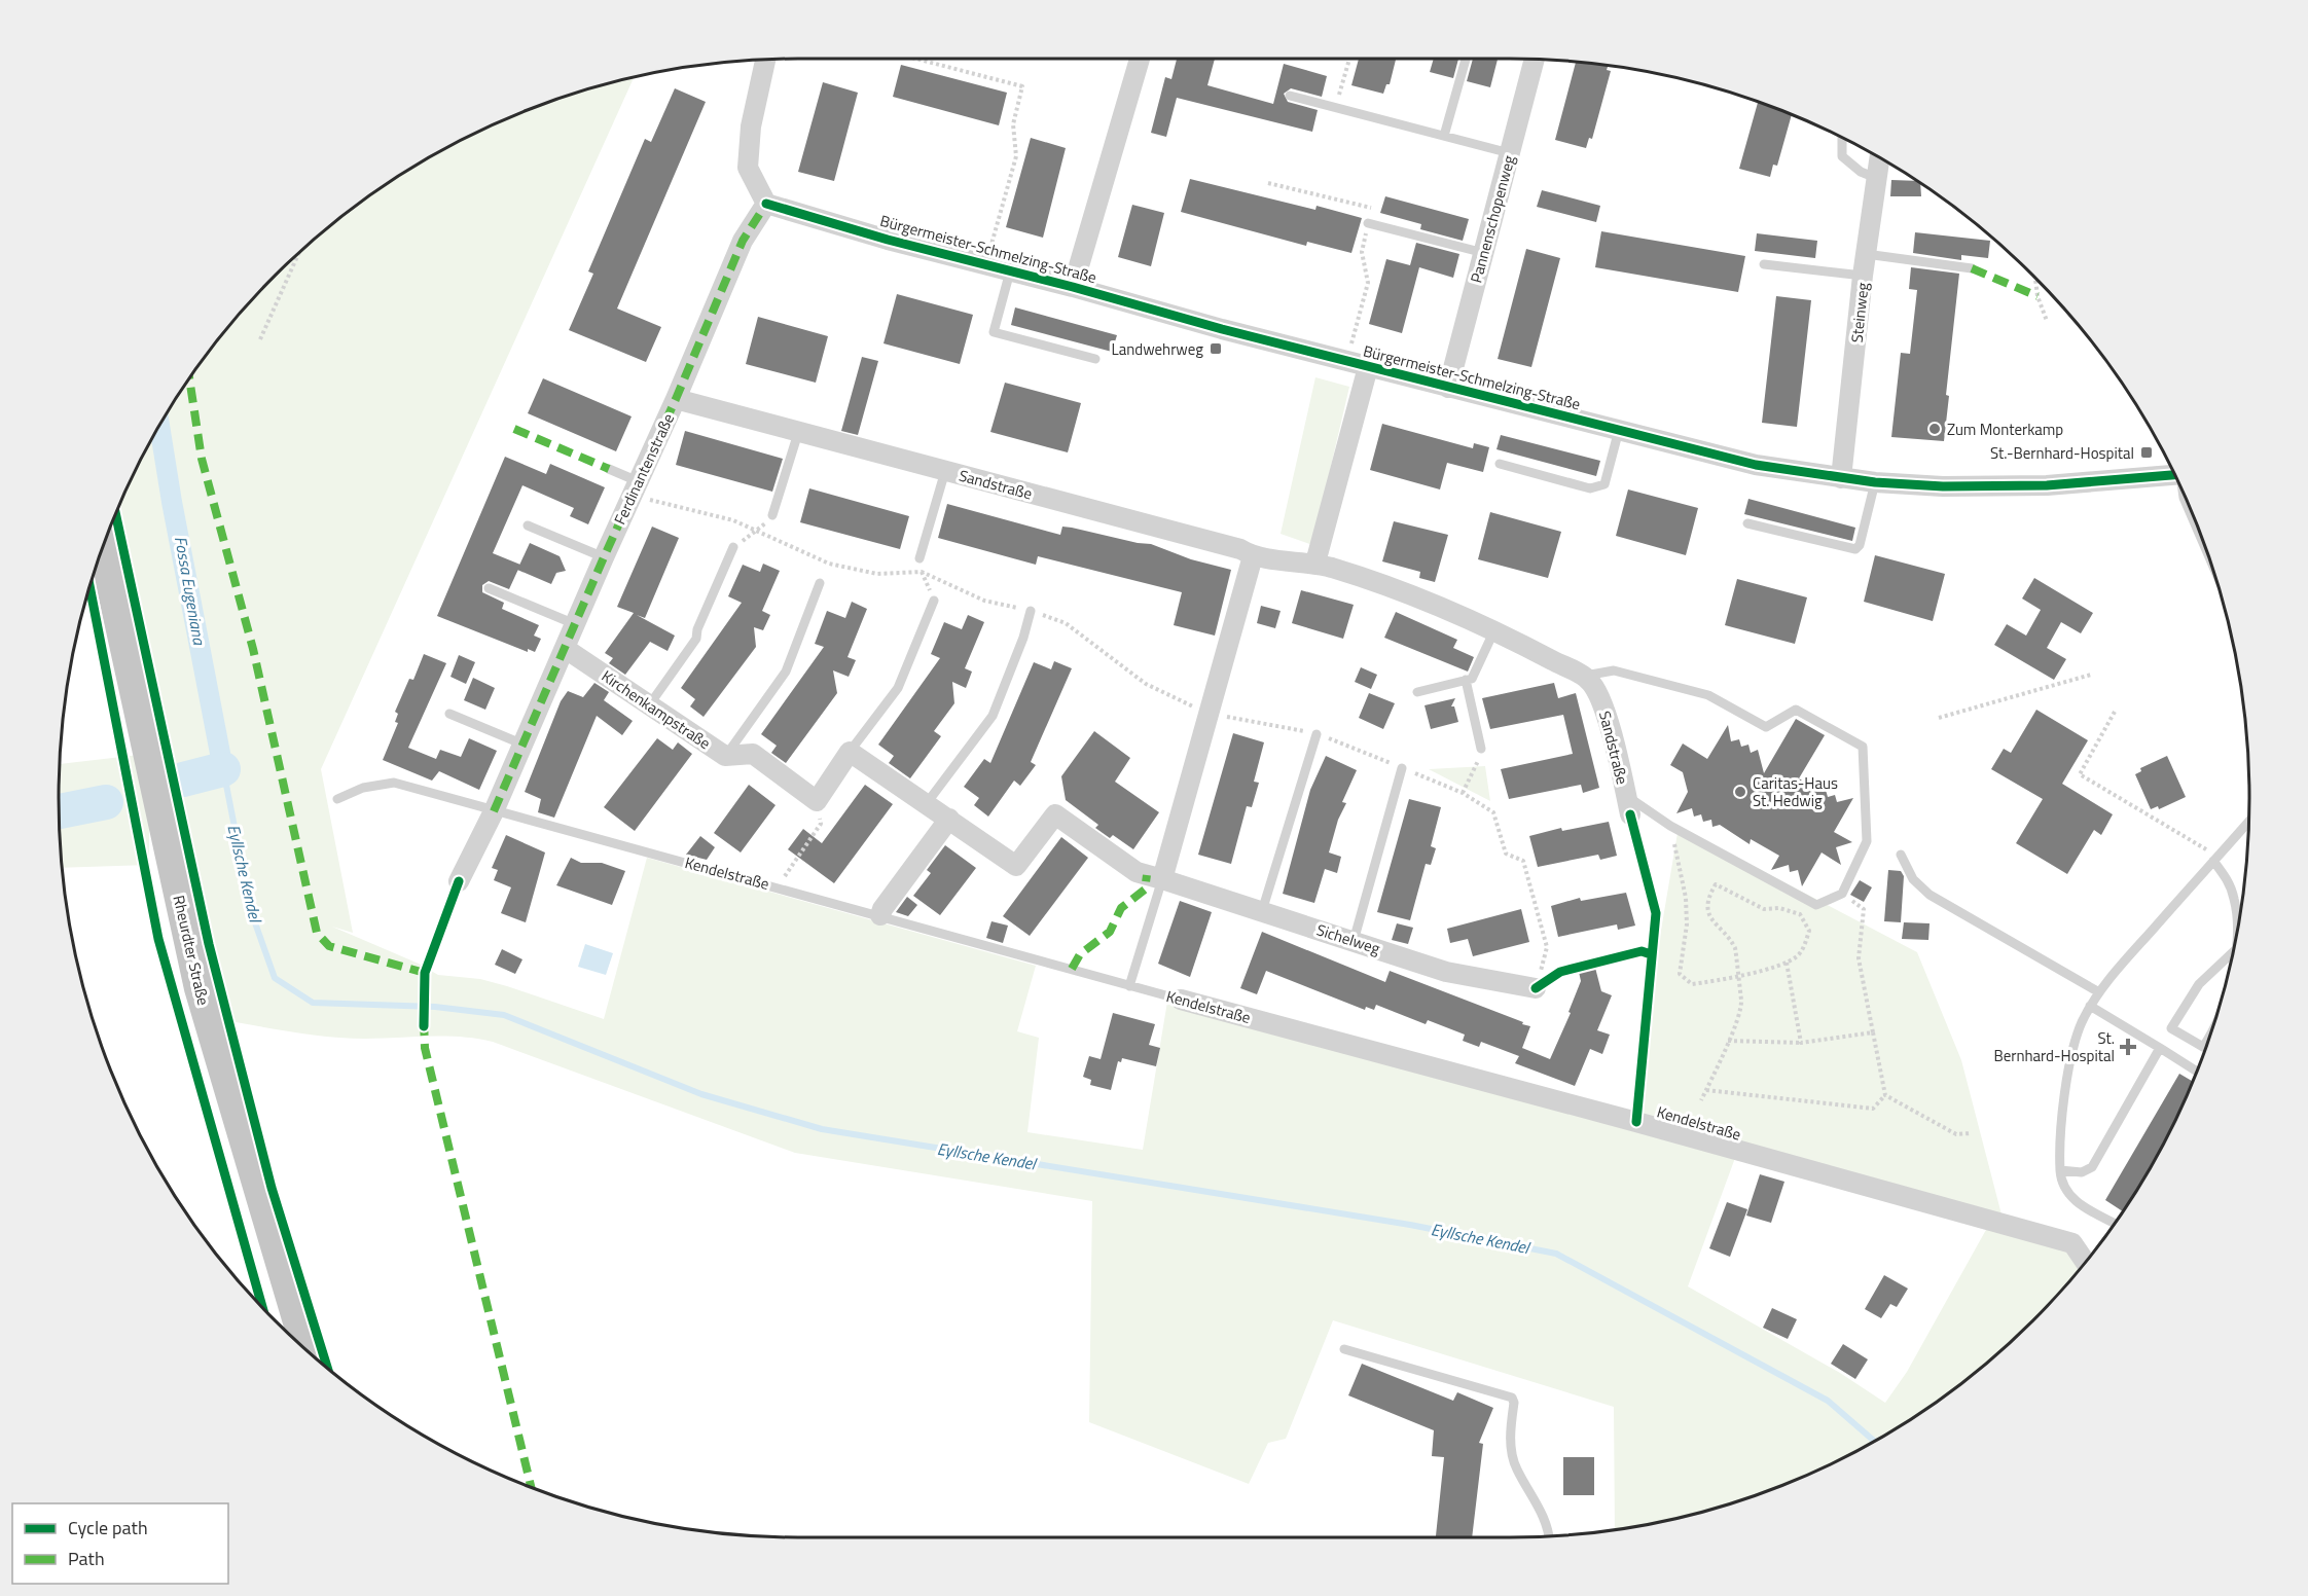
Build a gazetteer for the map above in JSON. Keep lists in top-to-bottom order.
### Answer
{
  "streets": {
    "main road": ["Rheurdter Straße"],
    "street": [
      "Pannenschopenweg",
      "Bürgermeister-Schmelzing-Straße",
      "Steinweg",
      "Ferdinantenstraße",
      "Sandstraße",
      "Kirchenkampstraße",
      "Kendelstraße",
      "Sichelweg"
    ]
  },
  "crossings": [
    ["Pannenschopenweg", "Bürgermeister-Schmelzing-Straße"],
    ["Bürgermeister-Schmelzing-Straße", "Steinweg"],
    ["Bürgermeister-Schmelzing-Straße", "Ferdinantenstraße"],
    ["Ferdinantenstraße", "Sandstraße"],
    ["Ferdinantenstraße", "Kirchenkampstraße"],
    ["Ferdinantenstraße", "Kendelstraße"]
  ],
  "water": ["Fossa Eugeniana", "Eyllsche Kendel"],
  "places": {
    "transit": ["Landwehrweg", "St.-Bernhard-Hospital"],
    "other": ["Zum Monterkamp", "Caritas-Haus St. Hedwig"],
    "health": ["St. Bernhard-Hospital"]
  },
  "legend": ["Cycle path", "Path"]
}
